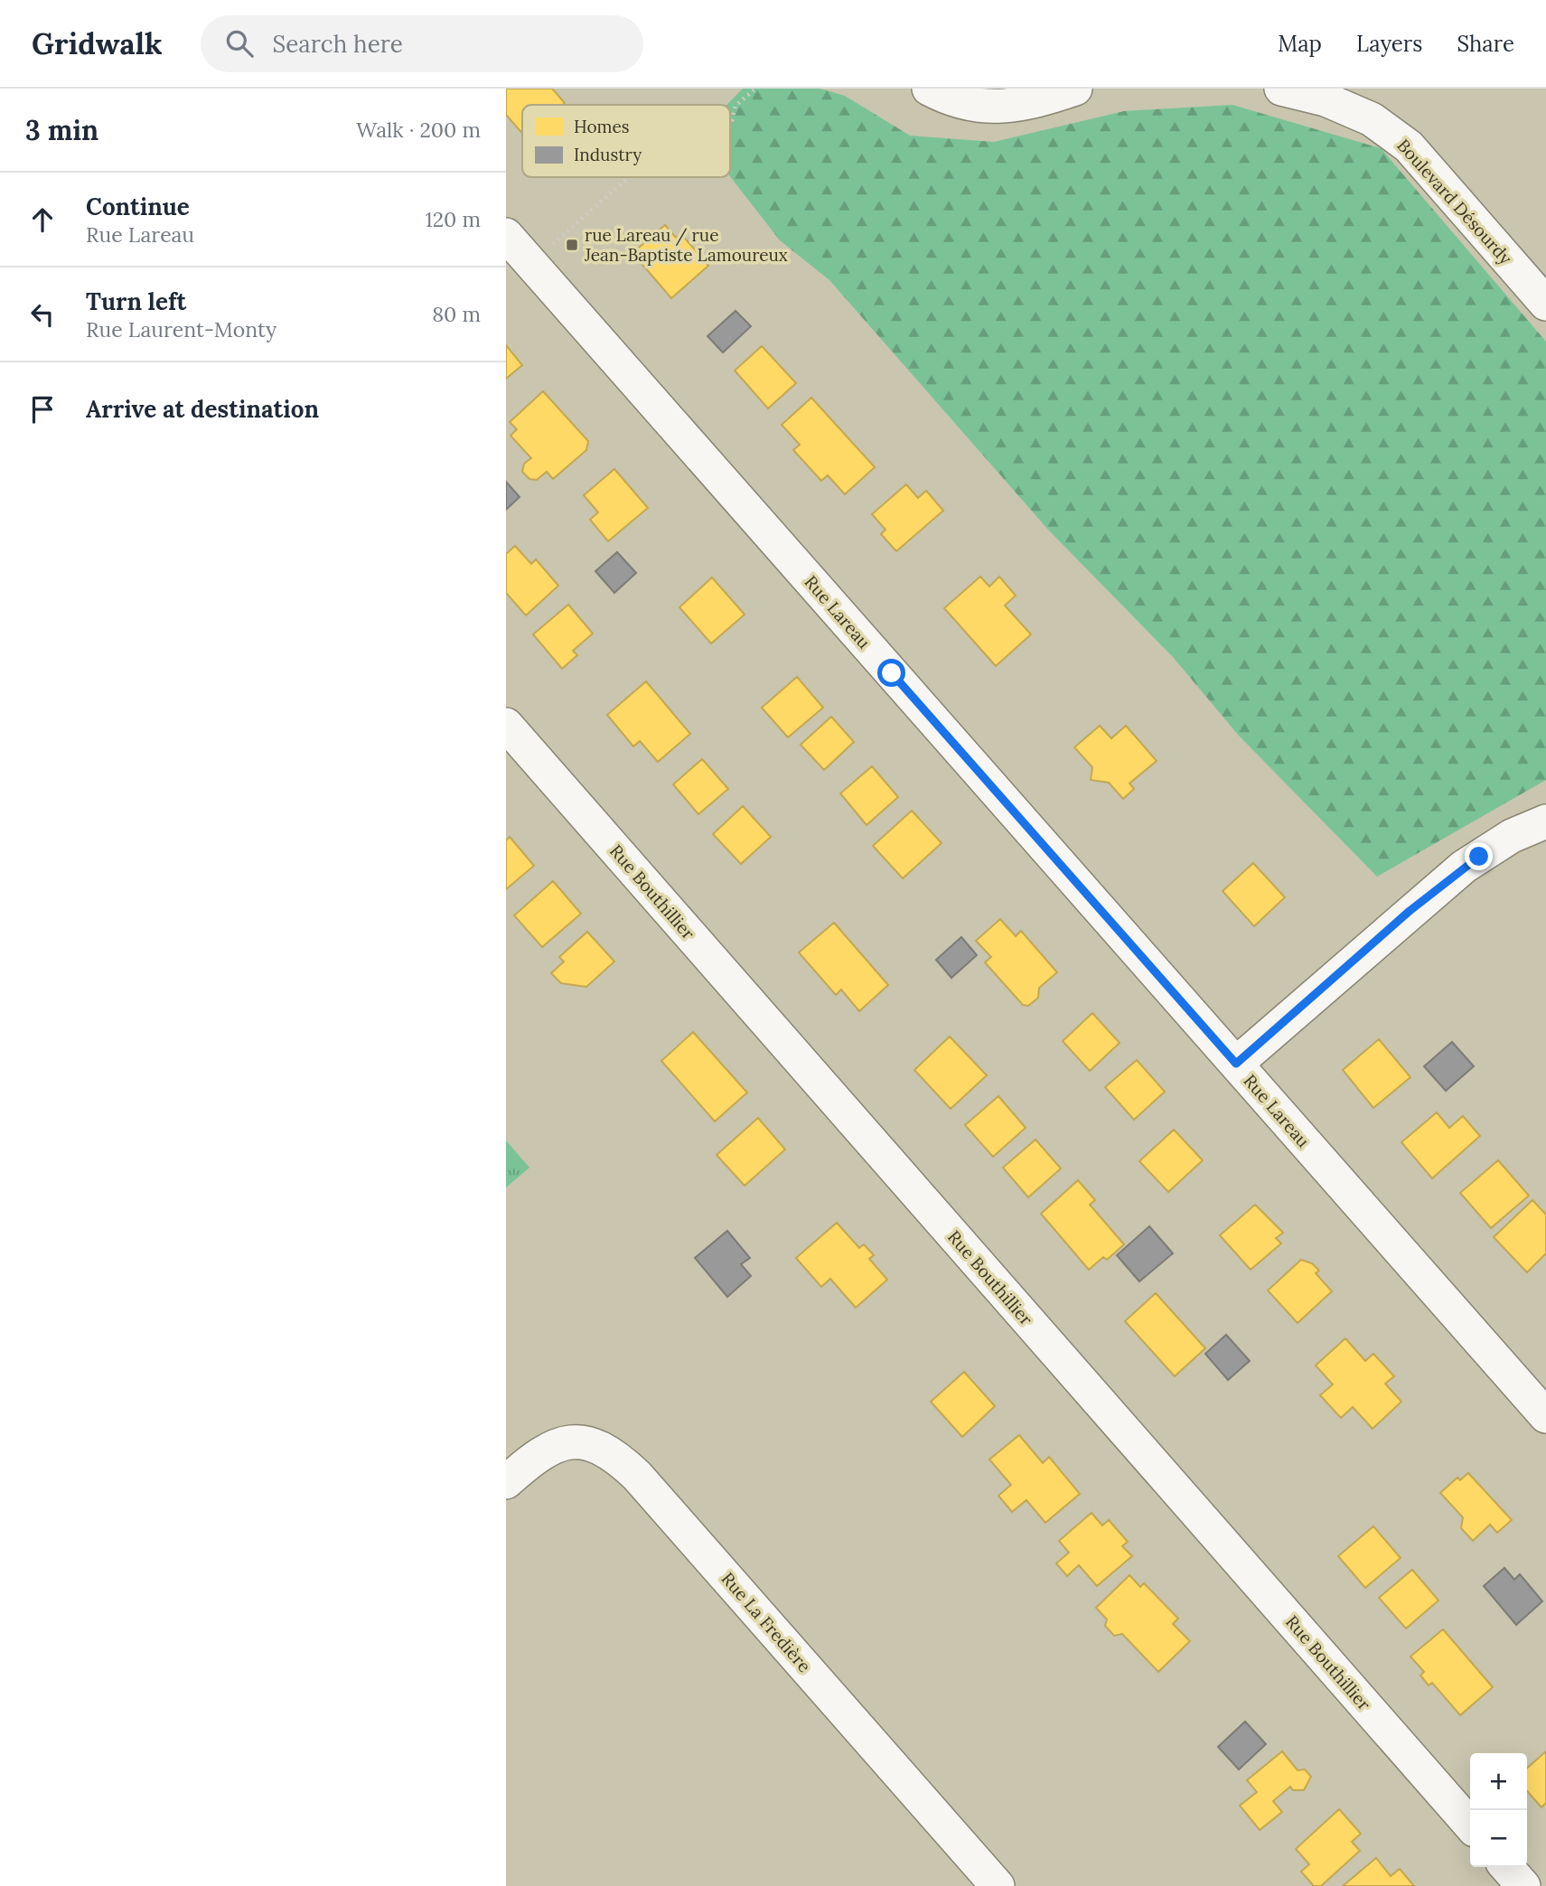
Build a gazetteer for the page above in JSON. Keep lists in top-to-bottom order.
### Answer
{
  "streets": {
    "street": [
      "Boulevard Désourdy",
      "Rue Lareau",
      "Rue Bouthillier",
      "Rue La Fredière"
    ]
  },
  "places": {
    "transit": ["rue Lareau / rue Jean-Baptiste Lamoureux"]
  },
  "legend": ["Homes", "Industry"],
  "page": {
    "header": "Gridwalk",
    "search": "Search here",
    "nav": ["Map", "Layers", "Share"],
    "heading": ["3 min", "Walk · 200 m"],
    "list": [
      ["Continue", "Rue Lareau", "120 m"],
      ["Turn left", "Rue Laurent-Monty", "80 m"],
      "Arrive at destination"
    ],
    "map_buttons": ["+", "−"]
  }
}
